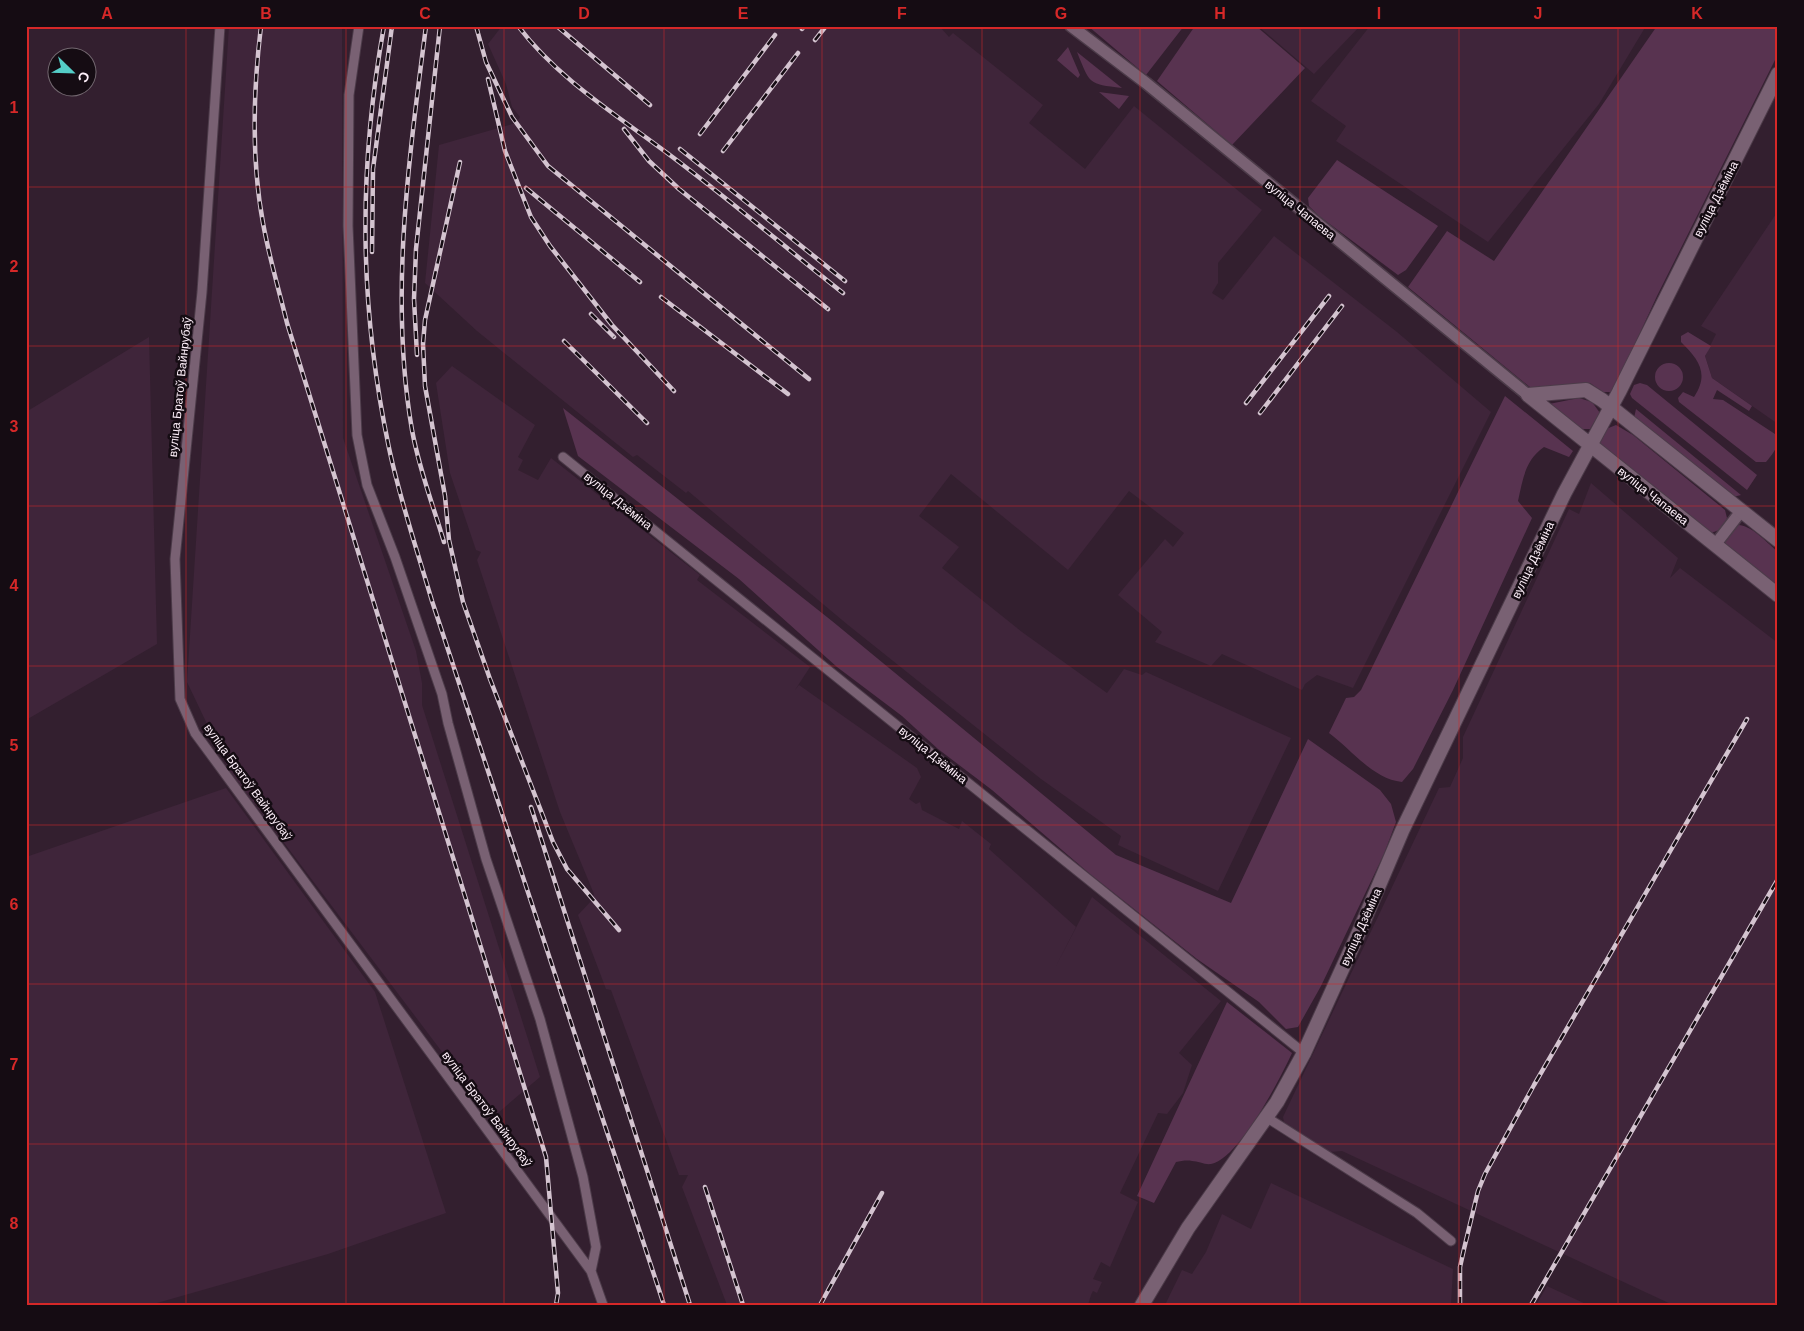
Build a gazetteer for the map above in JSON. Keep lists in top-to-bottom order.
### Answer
{
  "streets": {
    "main road": ["вуліца Дзёміна", "вуліца Чапаева"],
    "street": ["вуліца Братоў Вайнрубаў"]
  },
  "crossings": [
    ["вуліца Дзёміна", "вуліца Чапаева"]
  ],
  "north": "bottom right",
  "grid": {
    "columns": [
      "A",
      "B",
      "C",
      "D",
      "E",
      "F",
      "G",
      "H",
      "I",
      "J",
      "K"
    ],
    "rows": [
      "1",
      "2",
      "3",
      "4",
      "5",
      "6",
      "7",
      "8"
    ]
  }
}
